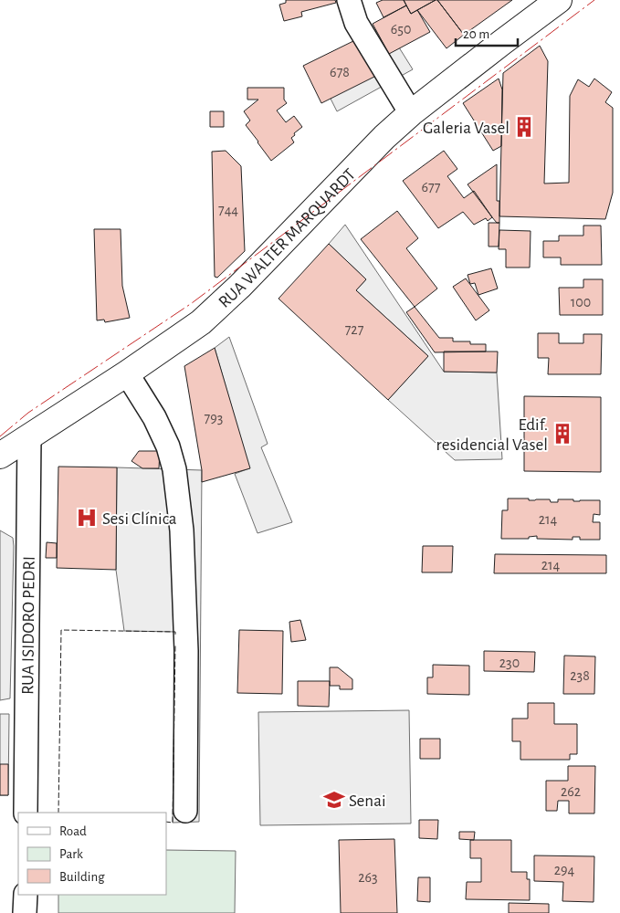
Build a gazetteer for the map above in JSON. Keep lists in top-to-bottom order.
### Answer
{
  "streets": {
    "main road": ["RUA WALTER MARQUARDT"],
    "street": ["RUA ISIDORO PEDRI"]
  },
  "crossings": [
    ["RUA WALTER MARQUARDT", "RUA ISIDORO PEDRI"]
  ],
  "places": {
    "building": ["Galeria Vasel", "Edif. residencial Vasel"],
    "hospital": ["Sesi Clínica"],
    "school or university": ["Senai"]
  },
  "house_numbers": [
    "650",
    "678",
    "677",
    "744",
    "100",
    "727",
    "793",
    "214",
    "214",
    "230",
    "238",
    "262",
    "294",
    "263"
  ],
  "legend": ["Road", "Park", "Building"],
  "scale_bar": "20 m"
}
